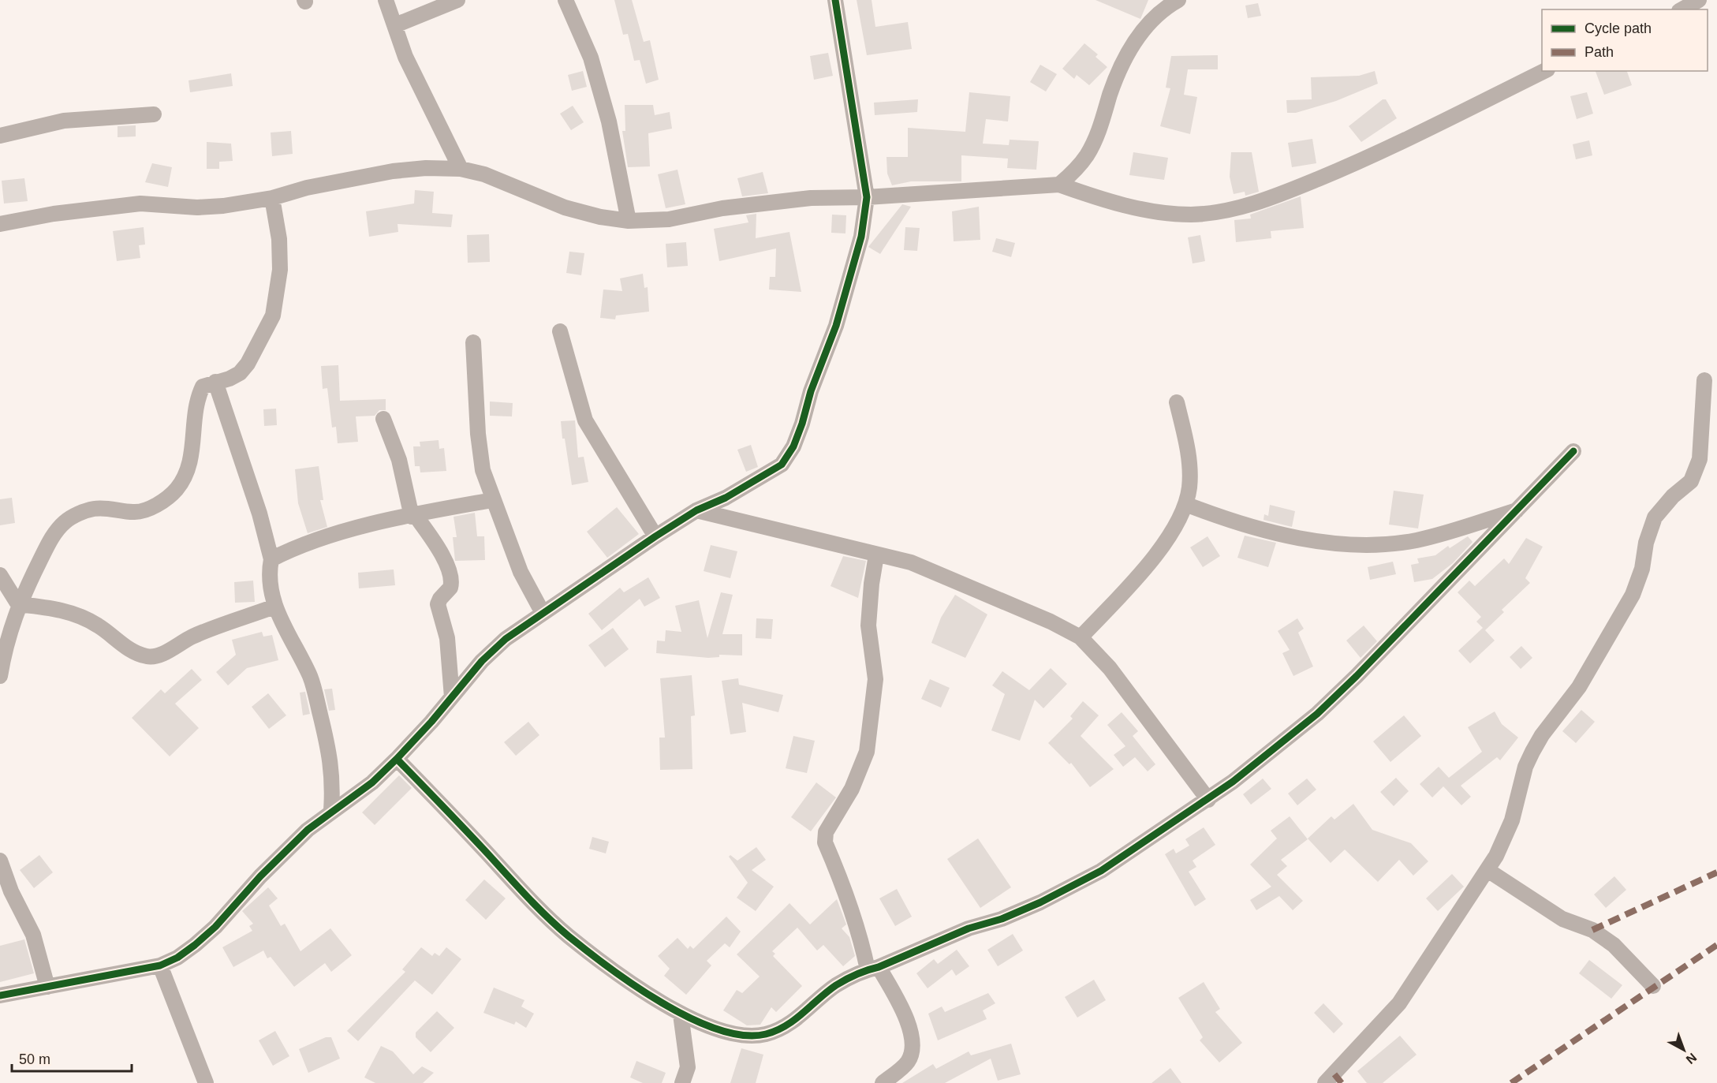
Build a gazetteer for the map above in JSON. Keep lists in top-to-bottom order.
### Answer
{
  "legend": ["Cycle path", "Path"],
  "scale_bar": "50 m",
  "north": "bottom right"
}
